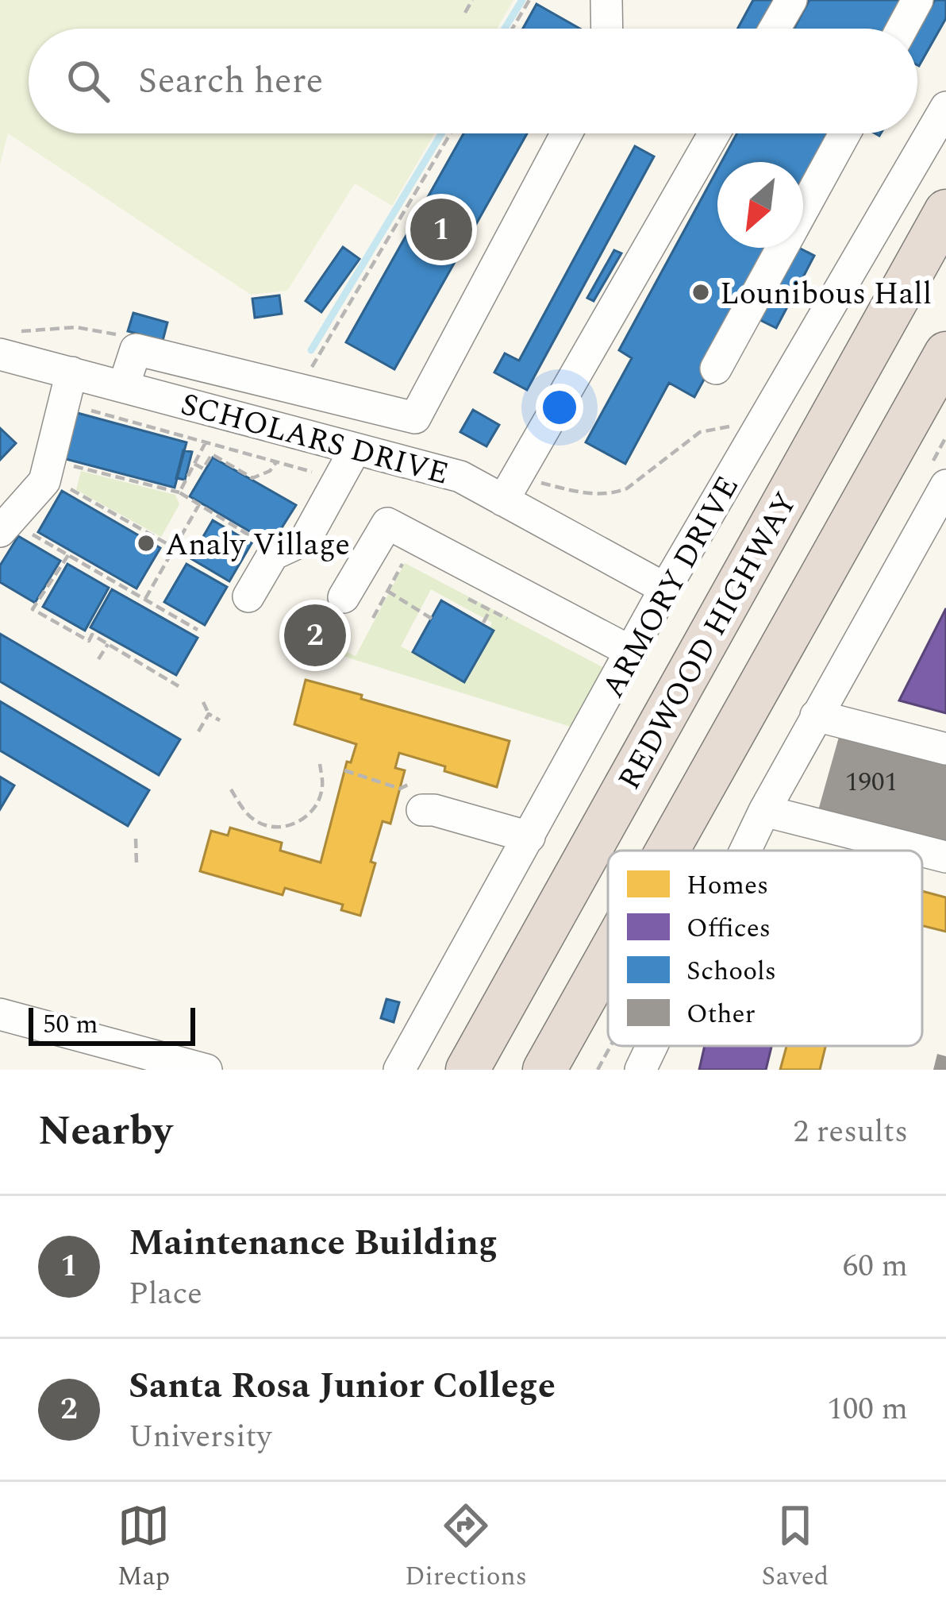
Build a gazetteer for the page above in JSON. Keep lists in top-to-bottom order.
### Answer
{
  "streets": {
    "highway": ["REDWOOD HIGHWAY"],
    "street": ["SCHOLARS DRIVE", "ARMORY DRIVE"]
  },
  "crossings": [
    ["SCHOLARS DRIVE", "ARMORY DRIVE"]
  ],
  "places": ["Lounibous Hall", "Analy Village"],
  "house_numbers": ["1901"],
  "legend": [
    "Homes",
    "Offices",
    "Schools",
    "Other"
  ],
  "scale_bar": "50 m",
  "north": "bottom left",
  "page": {
    "search": "Search here",
    "pins": ["1", "2"],
    "scale": "50 m",
    "heading": ["Nearby", "2 results"],
    "list": [
      {
        "mark": "1",
        "name": "Maintenance Building",
        "note": "Place",
        "value": "60 m"
      },
      {
        "mark": "2",
        "name": "Santa Rosa Junior College",
        "note": "University",
        "value": "100 m"
      }
    ],
    "nav": ["Map", "Directions", "Saved"]
  }
}
